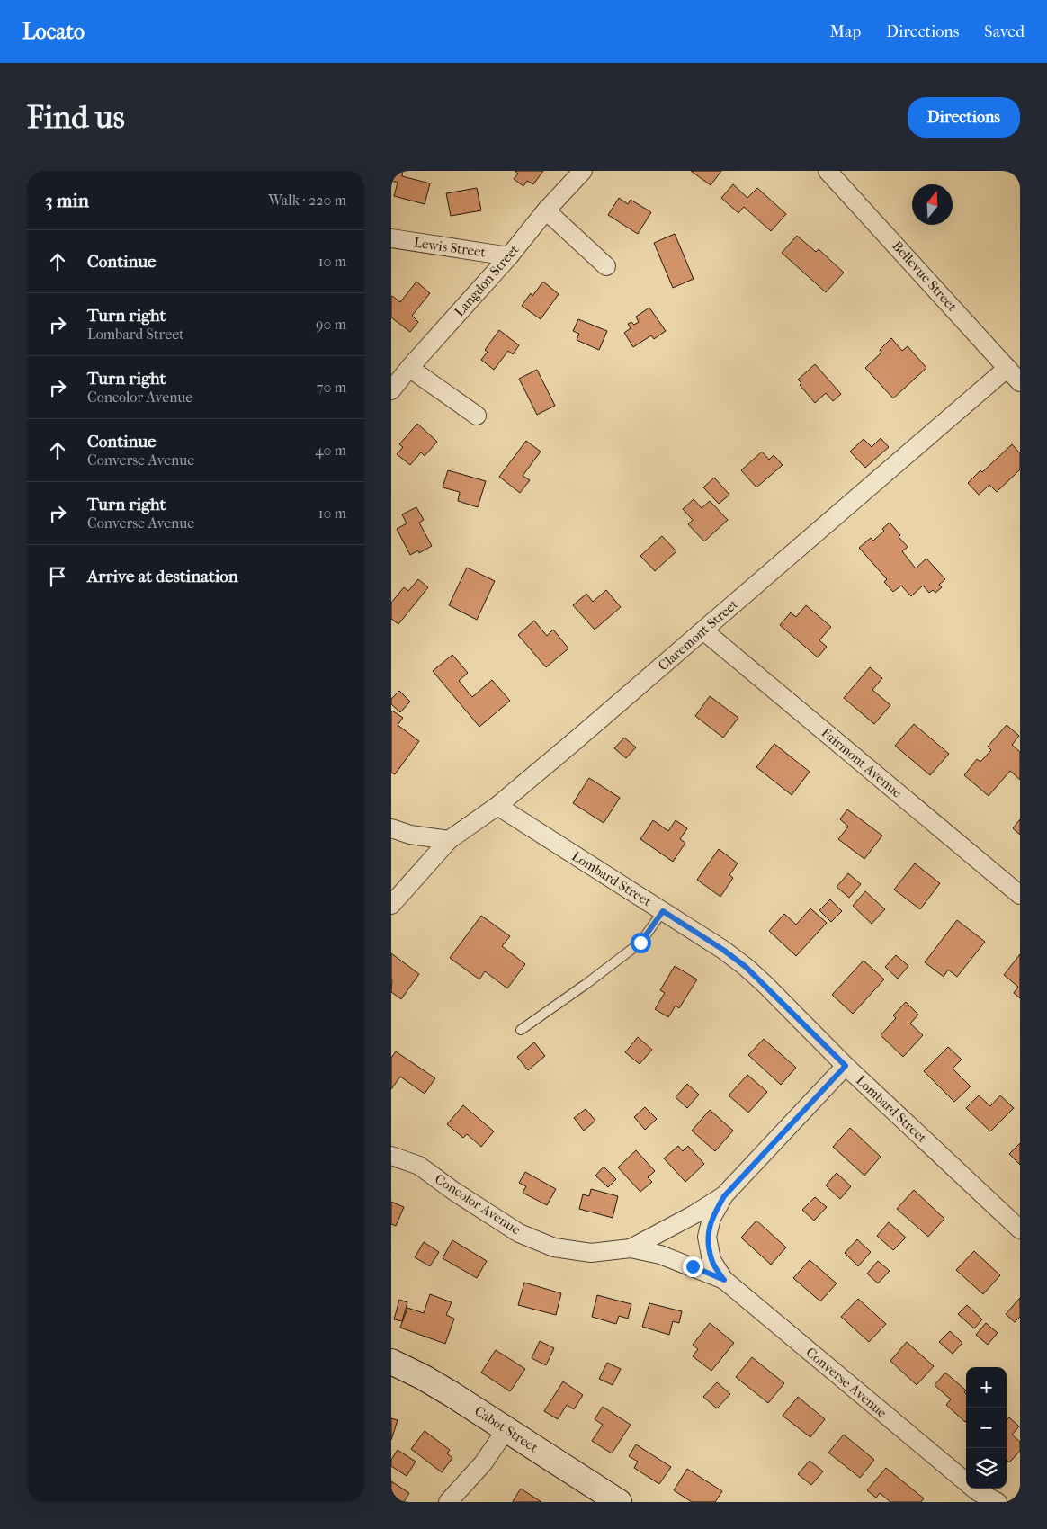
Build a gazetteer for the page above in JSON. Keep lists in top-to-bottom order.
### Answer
{
  "streets": {
    "street": [
      "Lewis Street",
      "Bellevue Street",
      "Langdon Street",
      "Claremont Street",
      "Fairmont Avenue",
      "Lombard Street",
      "Concolor Avenue",
      "Converse Avenue",
      "Cabot Street"
    ]
  },
  "crossings": [
    ["Lewis Street", "Langdon Street"],
    ["Bellevue Street", "Claremont Street"],
    ["Claremont Street", "Fairmont Avenue"],
    ["Claremont Street", "Lombard Street"],
    ["Lombard Street", "Concolor Avenue"],
    ["Concolor Avenue", "Converse Avenue"]
  ],
  "north": "top",
  "page": {
    "header": "Locato",
    "nav": ["Map", "Directions", "Saved"],
    "buttons": "Directions",
    "title": "Find us",
    "heading": ["3 min", "Walk · 220 m"],
    "list": [
      ["Continue", "10 m"],
      ["Turn right", "Lombard Street", "90 m"],
      ["Turn right", "Concolor Avenue", "70 m"],
      ["Continue", "Converse Avenue", "40 m"],
      ["Turn right", "Converse Avenue", "10 m"],
      "Arrive at destination"
    ],
    "map_buttons": ["+", "−"]
  }
}
